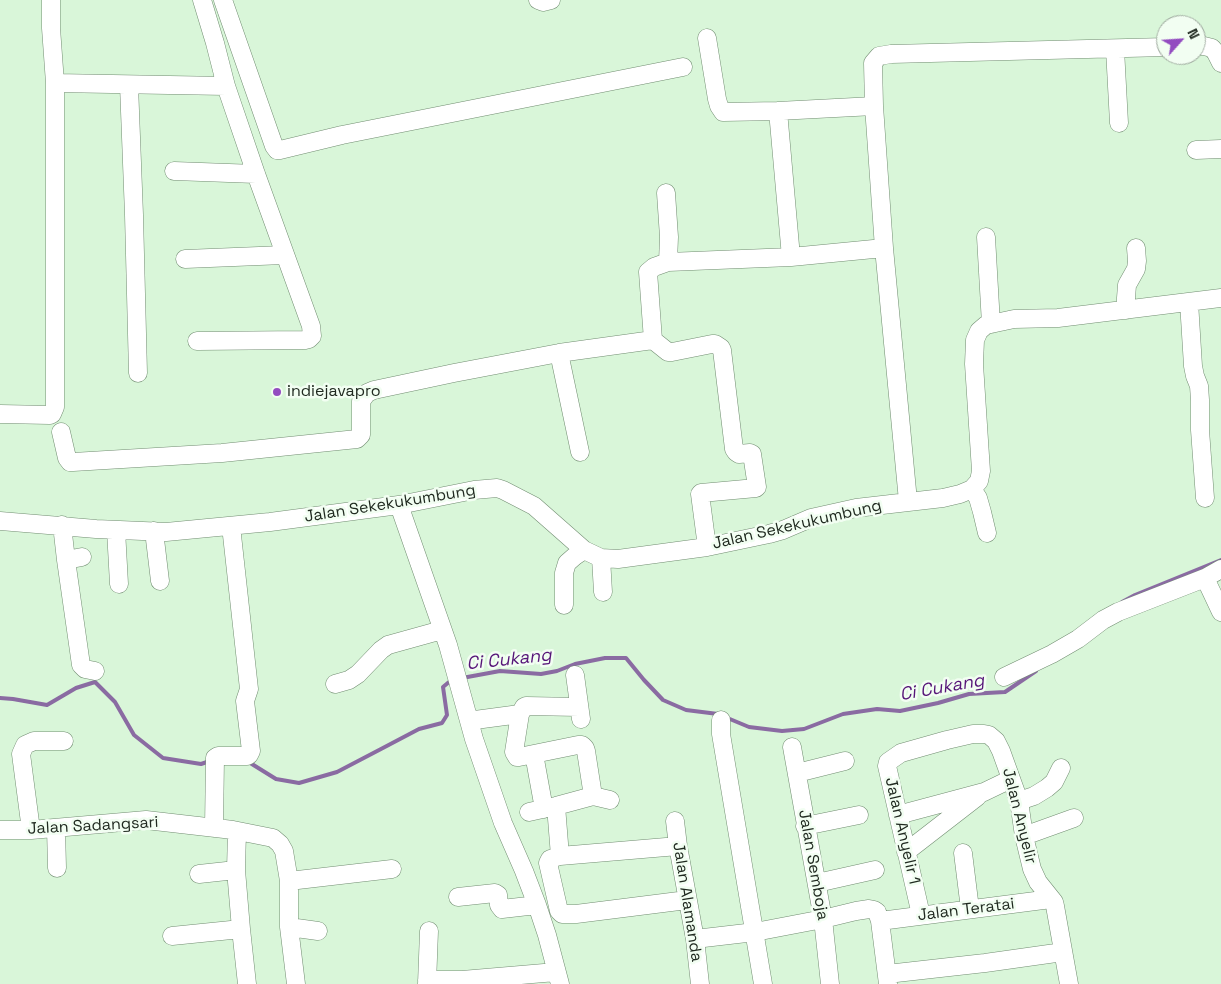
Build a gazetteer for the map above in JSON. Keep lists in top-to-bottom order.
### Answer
{
  "streets": {
    "street": [
      "Jalan Sekekukumbung",
      "Jalan Anyelir",
      "Jalan Sadangsari",
      "Jalan Anyelir 1",
      "Jalan Semboja",
      "Jalan Alamanda",
      "Jalan Teratai"
    ]
  },
  "crossings": [
    ["Jalan Anyelir", "Jalan Anyelir 1"],
    ["Jalan Anyelir", "Jalan Teratai"],
    ["Jalan Anyelir 1", "Jalan Teratai"]
  ],
  "water": ["Ci Cukang"],
  "places": ["indiejavapro"],
  "north": "top right"
}
